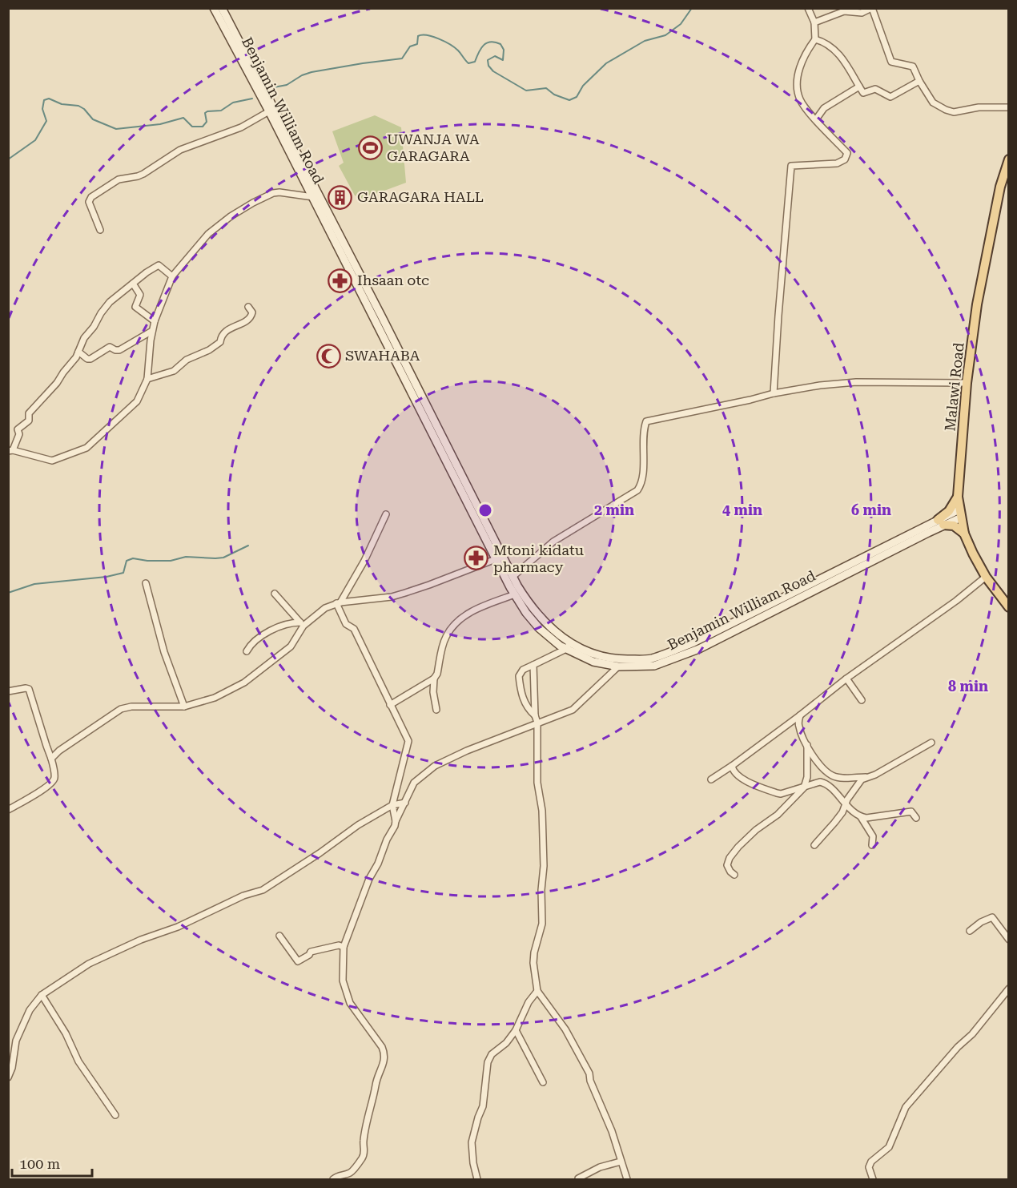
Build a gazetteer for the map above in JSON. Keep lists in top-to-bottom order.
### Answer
{
  "streets": {
    "main road": ["Benjamin William Road", "Malawi Road"]
  },
  "crossings": [
    ["Benjamin William Road", "Malawi Road"]
  ],
  "places": {
    "sports": ["UWANJA WA GARAGARA"],
    "building": ["GARAGARA HALL"],
    "pharmacy": ["Ihsaan otc", "Mtoni kidatu pharmacy"],
    "mosque": ["SWAHABA"]
  },
  "scale_bar": "100 m",
  "rings": [
    "2 min",
    "4 min",
    "6 min",
    "8 min"
  ]
}
